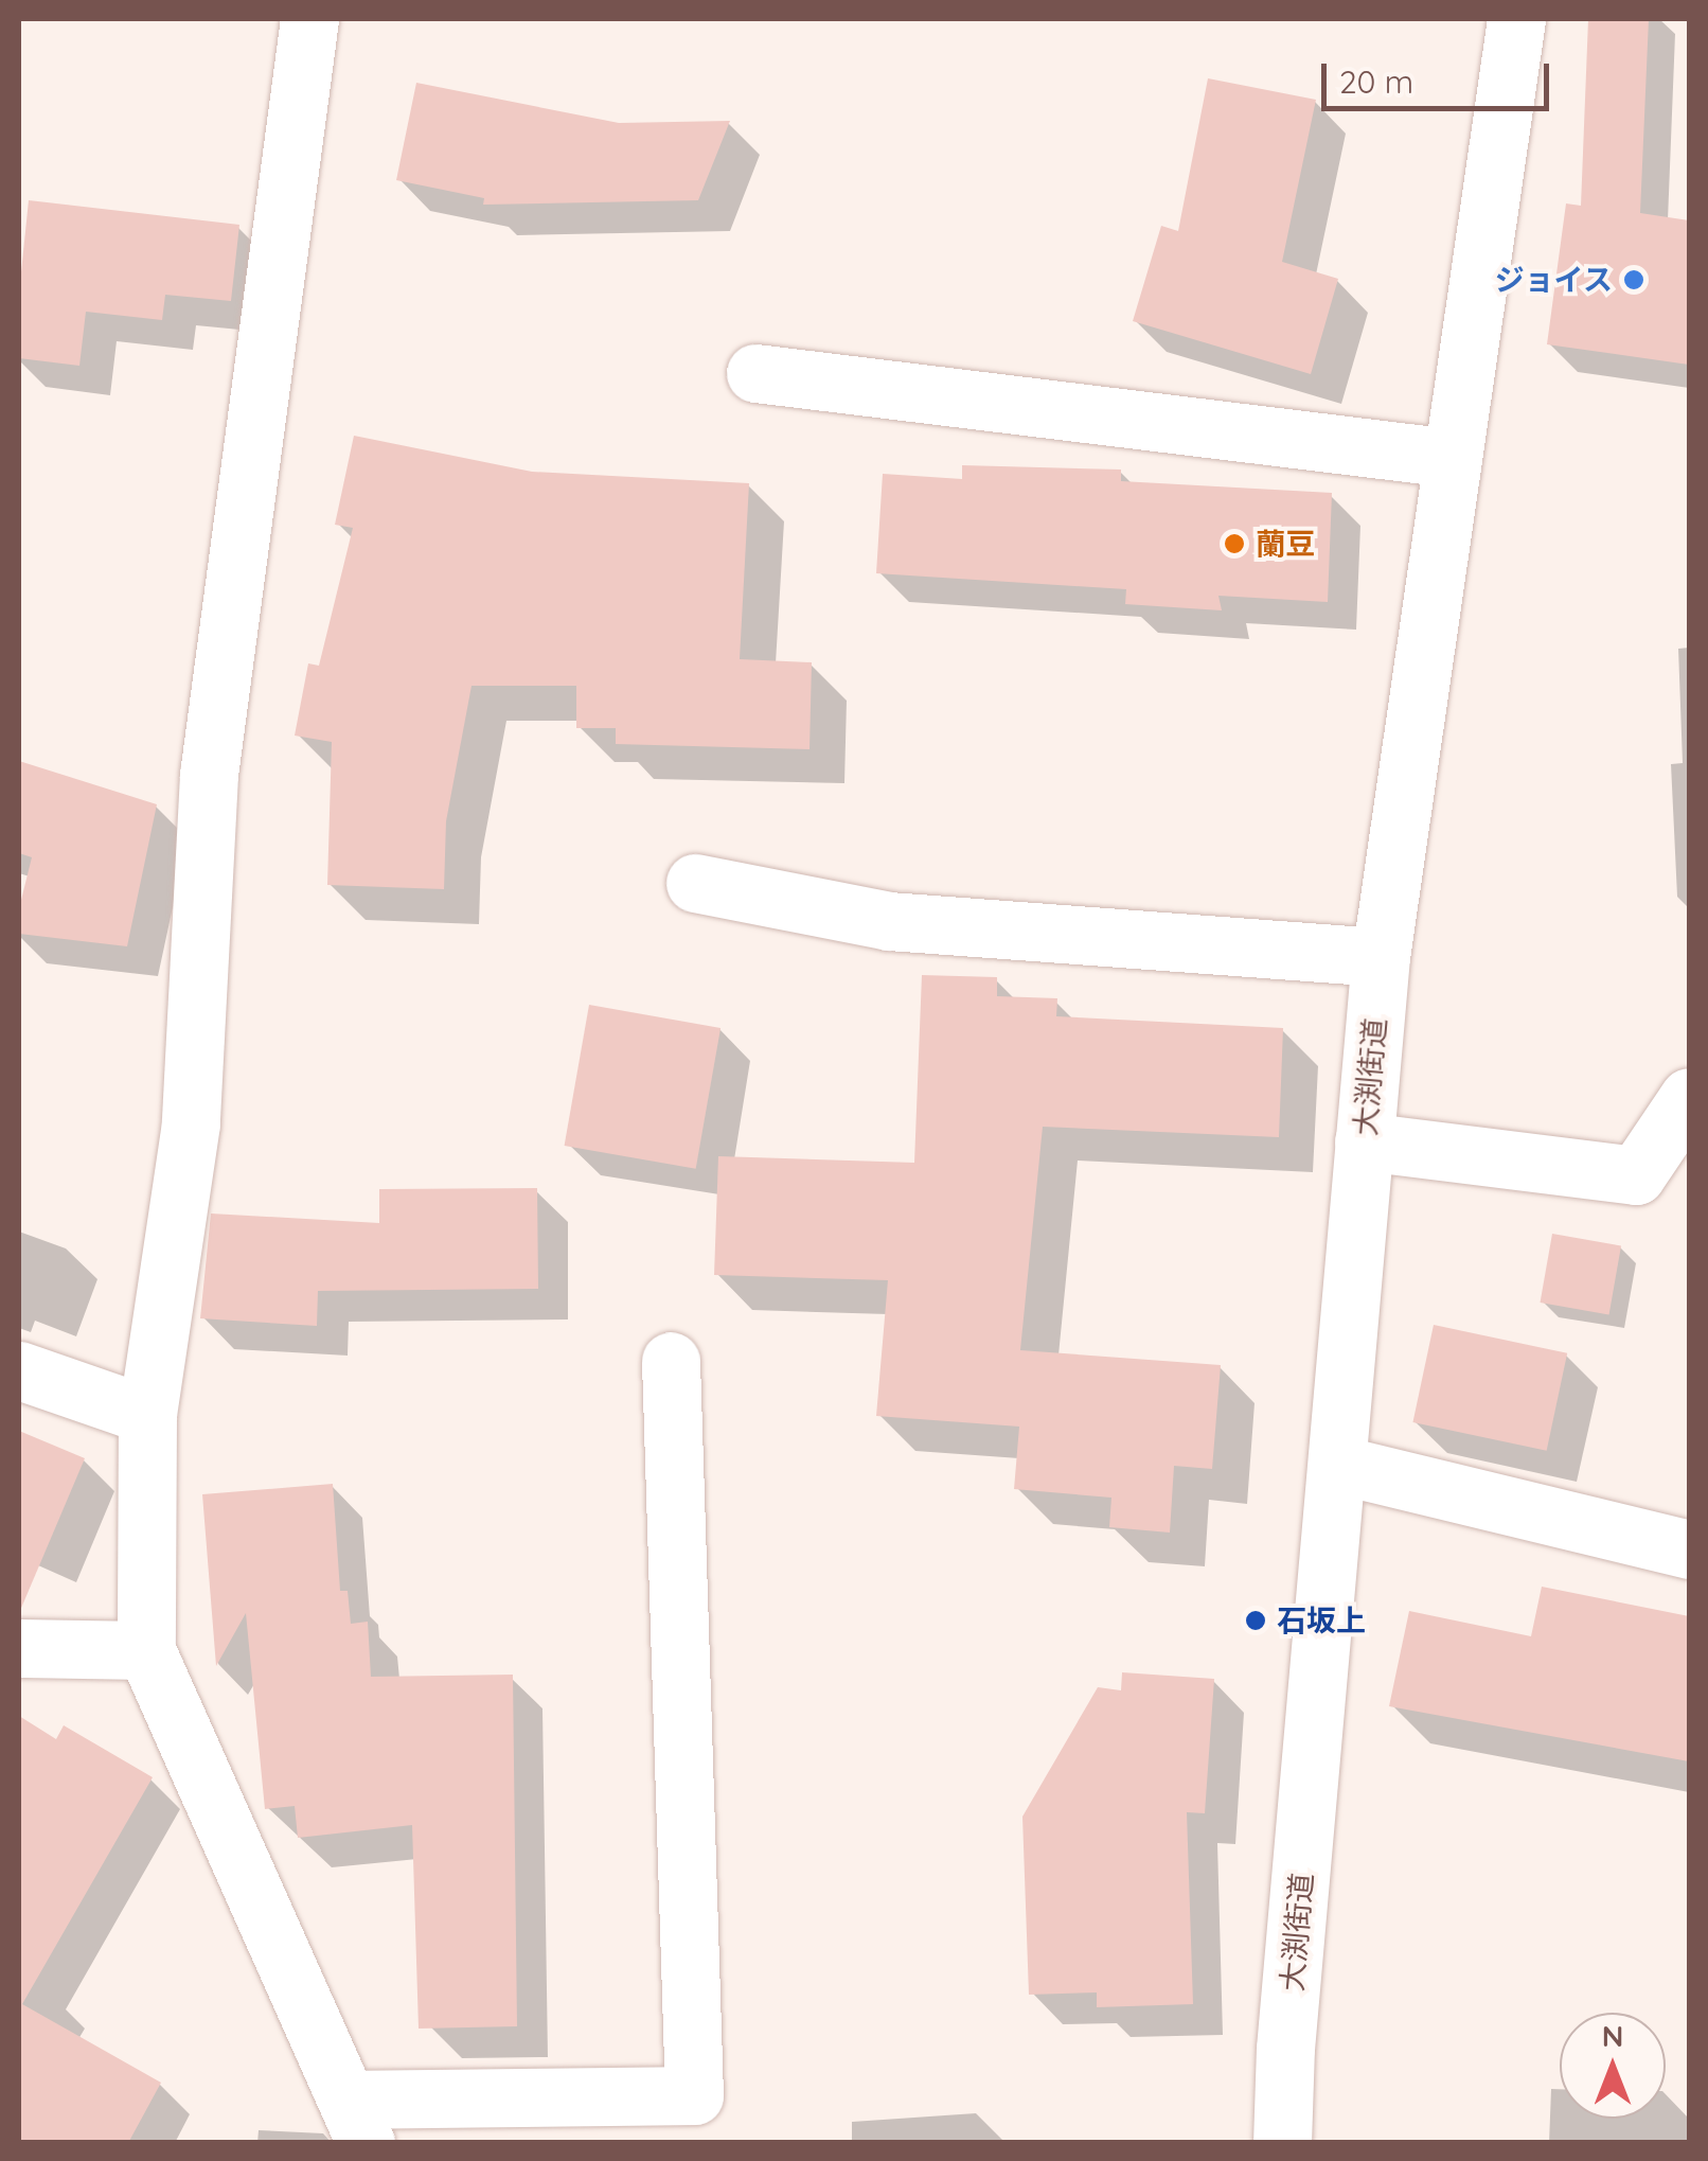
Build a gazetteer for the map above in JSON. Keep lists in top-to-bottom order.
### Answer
{
  "streets": {
    "street": ["大渕街道"]
  },
  "places": ["ジョイス", "蘭豆", "石坂上"],
  "scale_bar": "20 m",
  "north": "top"
}
